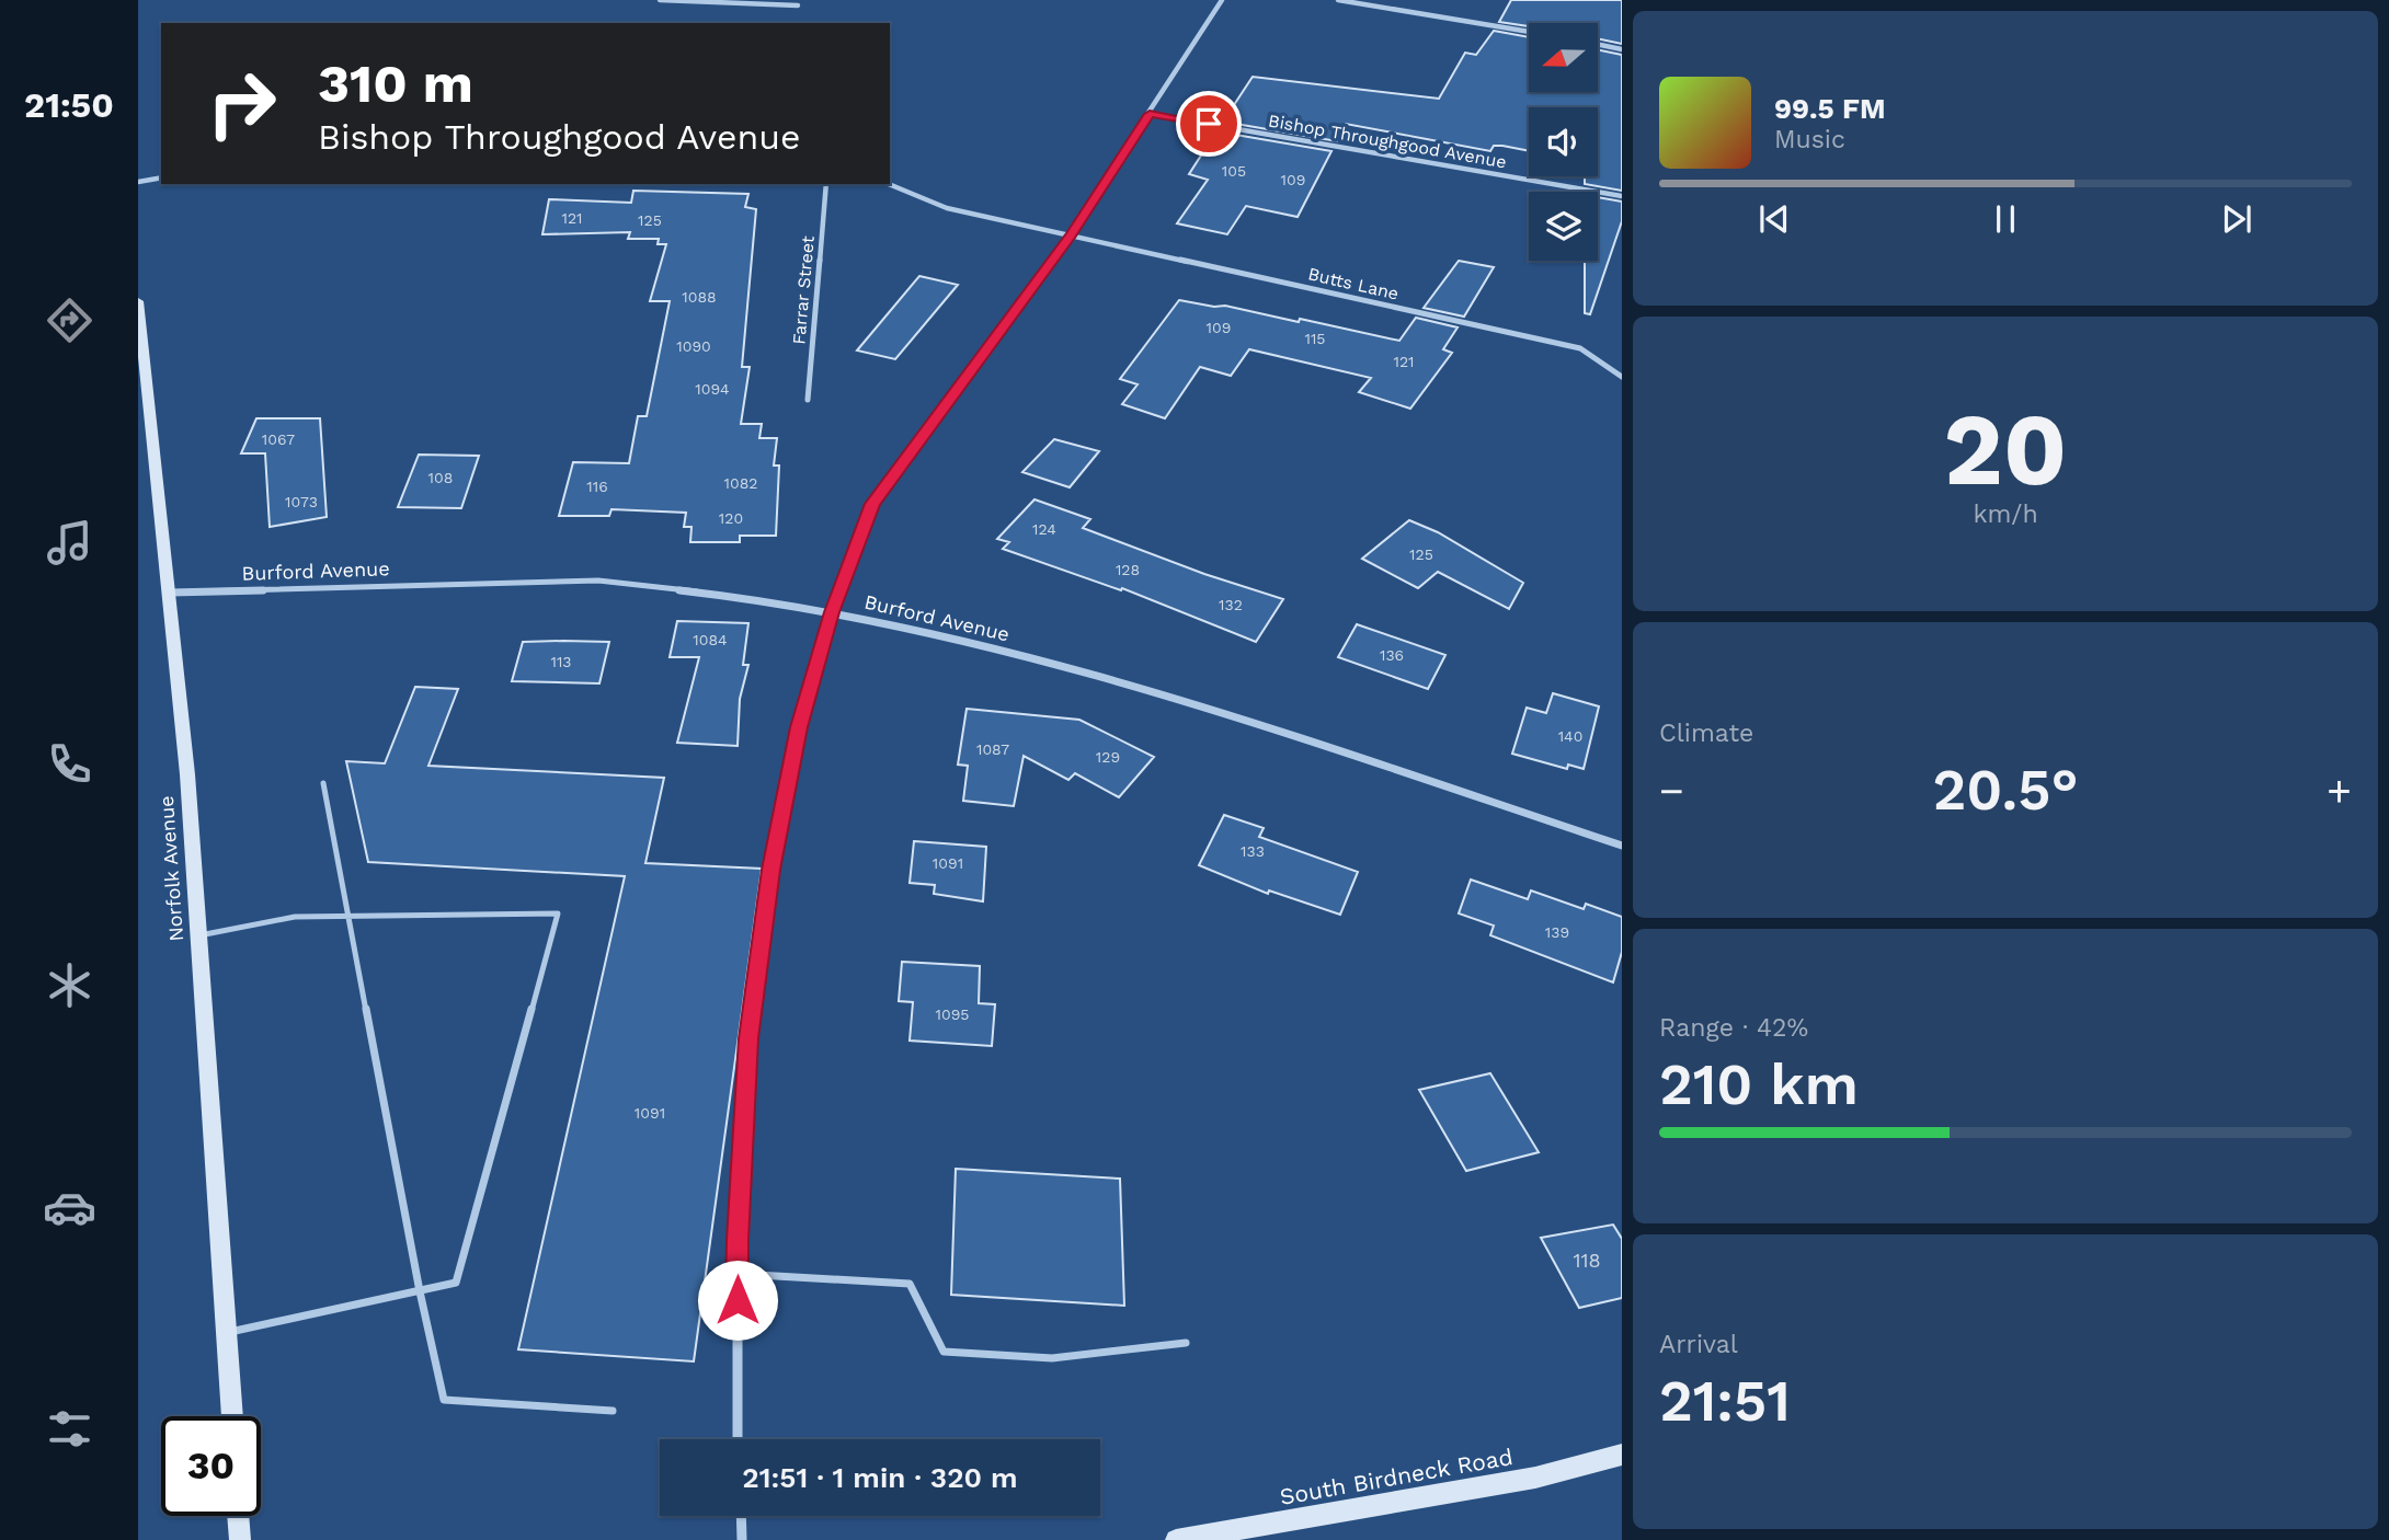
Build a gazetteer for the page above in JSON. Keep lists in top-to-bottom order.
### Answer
{
  "streets": {
    "main road": ["Norfolk Avenue", "South Birdneck Road"],
    "street": [
      "Bishop Throughgood Avenue",
      "Butts Lane",
      "Farrar Street",
      "Burford Avenue"
    ]
  },
  "crossings": [
    ["Burford Avenue", "Norfolk Avenue"]
  ],
  "house_numbers": [
    "105",
    "109",
    "121",
    "125",
    "1088",
    "109",
    "115",
    "1090",
    "121",
    "1094",
    "1067",
    "108",
    "1082",
    "116",
    "1073",
    "120",
    "124",
    "125",
    "128",
    "132",
    "1084",
    "136",
    "113",
    "140",
    "1087",
    "129",
    "133",
    "1091",
    "139",
    "1095",
    "1091",
    "118"
  ],
  "north": "left",
  "page": {
    "tabs": "21:50",
    "turn": ["310 m", "Bishop Throughgood Avenue"],
    "song": ["99.5 FM", "Music"],
    "tile": [
      ["20", "km/h"],
      "Climate",
      ["Range · 42%", "210 km"],
      ["Arrival", "21:51"]
    ],
    "heat": ["−", "20.5°", "+"],
    "limit": "30",
    "trip": "21:51 · 1 min · 320 m"
  }
}
